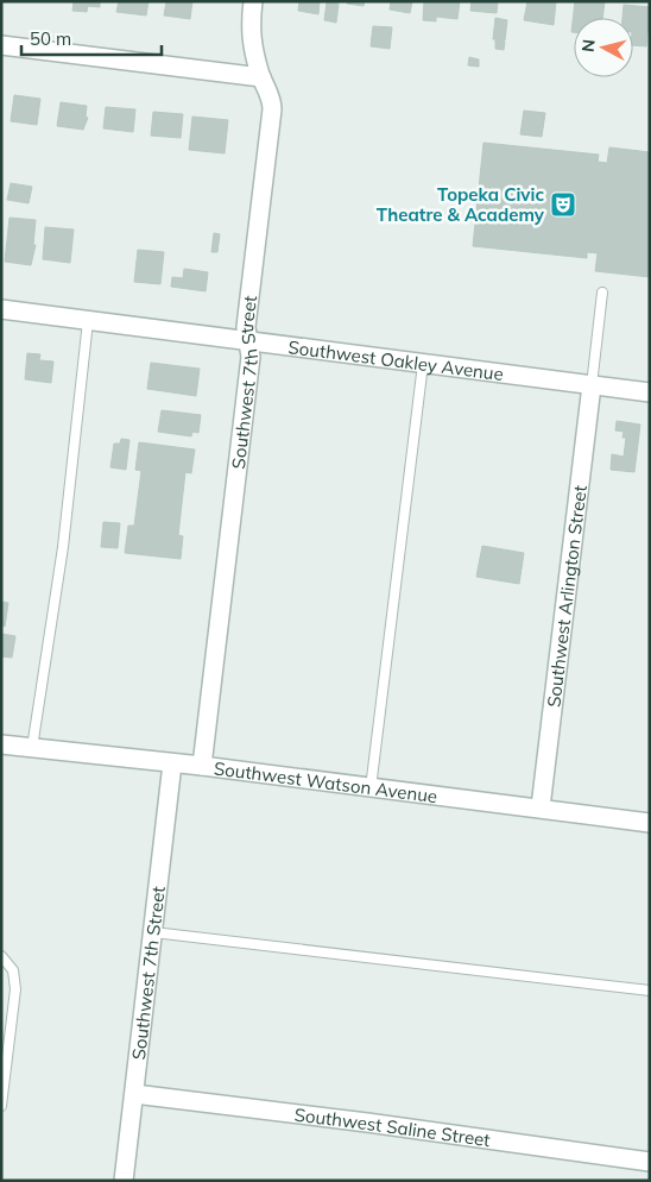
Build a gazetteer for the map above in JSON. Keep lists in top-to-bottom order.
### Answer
{
  "streets": {
    "street": [
      "Southwest Oakley Avenue",
      "Southwest 7th Street",
      "Southwest Arlington Street",
      "Southwest Watson Avenue",
      "Southwest Saline Street"
    ]
  },
  "crossings": [
    ["Southwest Oakley Avenue", "Southwest 7th Street"],
    ["Southwest Oakley Avenue", "Southwest Arlington Street"],
    ["Southwest 7th Street", "Southwest Watson Avenue"],
    ["Southwest 7th Street", "Southwest Saline Street"],
    ["Southwest Arlington Street", "Southwest Watson Avenue"]
  ],
  "places": {
    "theatre": ["Topeka Civic Theatre & Academy"]
  },
  "scale_bar": "50 m",
  "north": "left"
}
